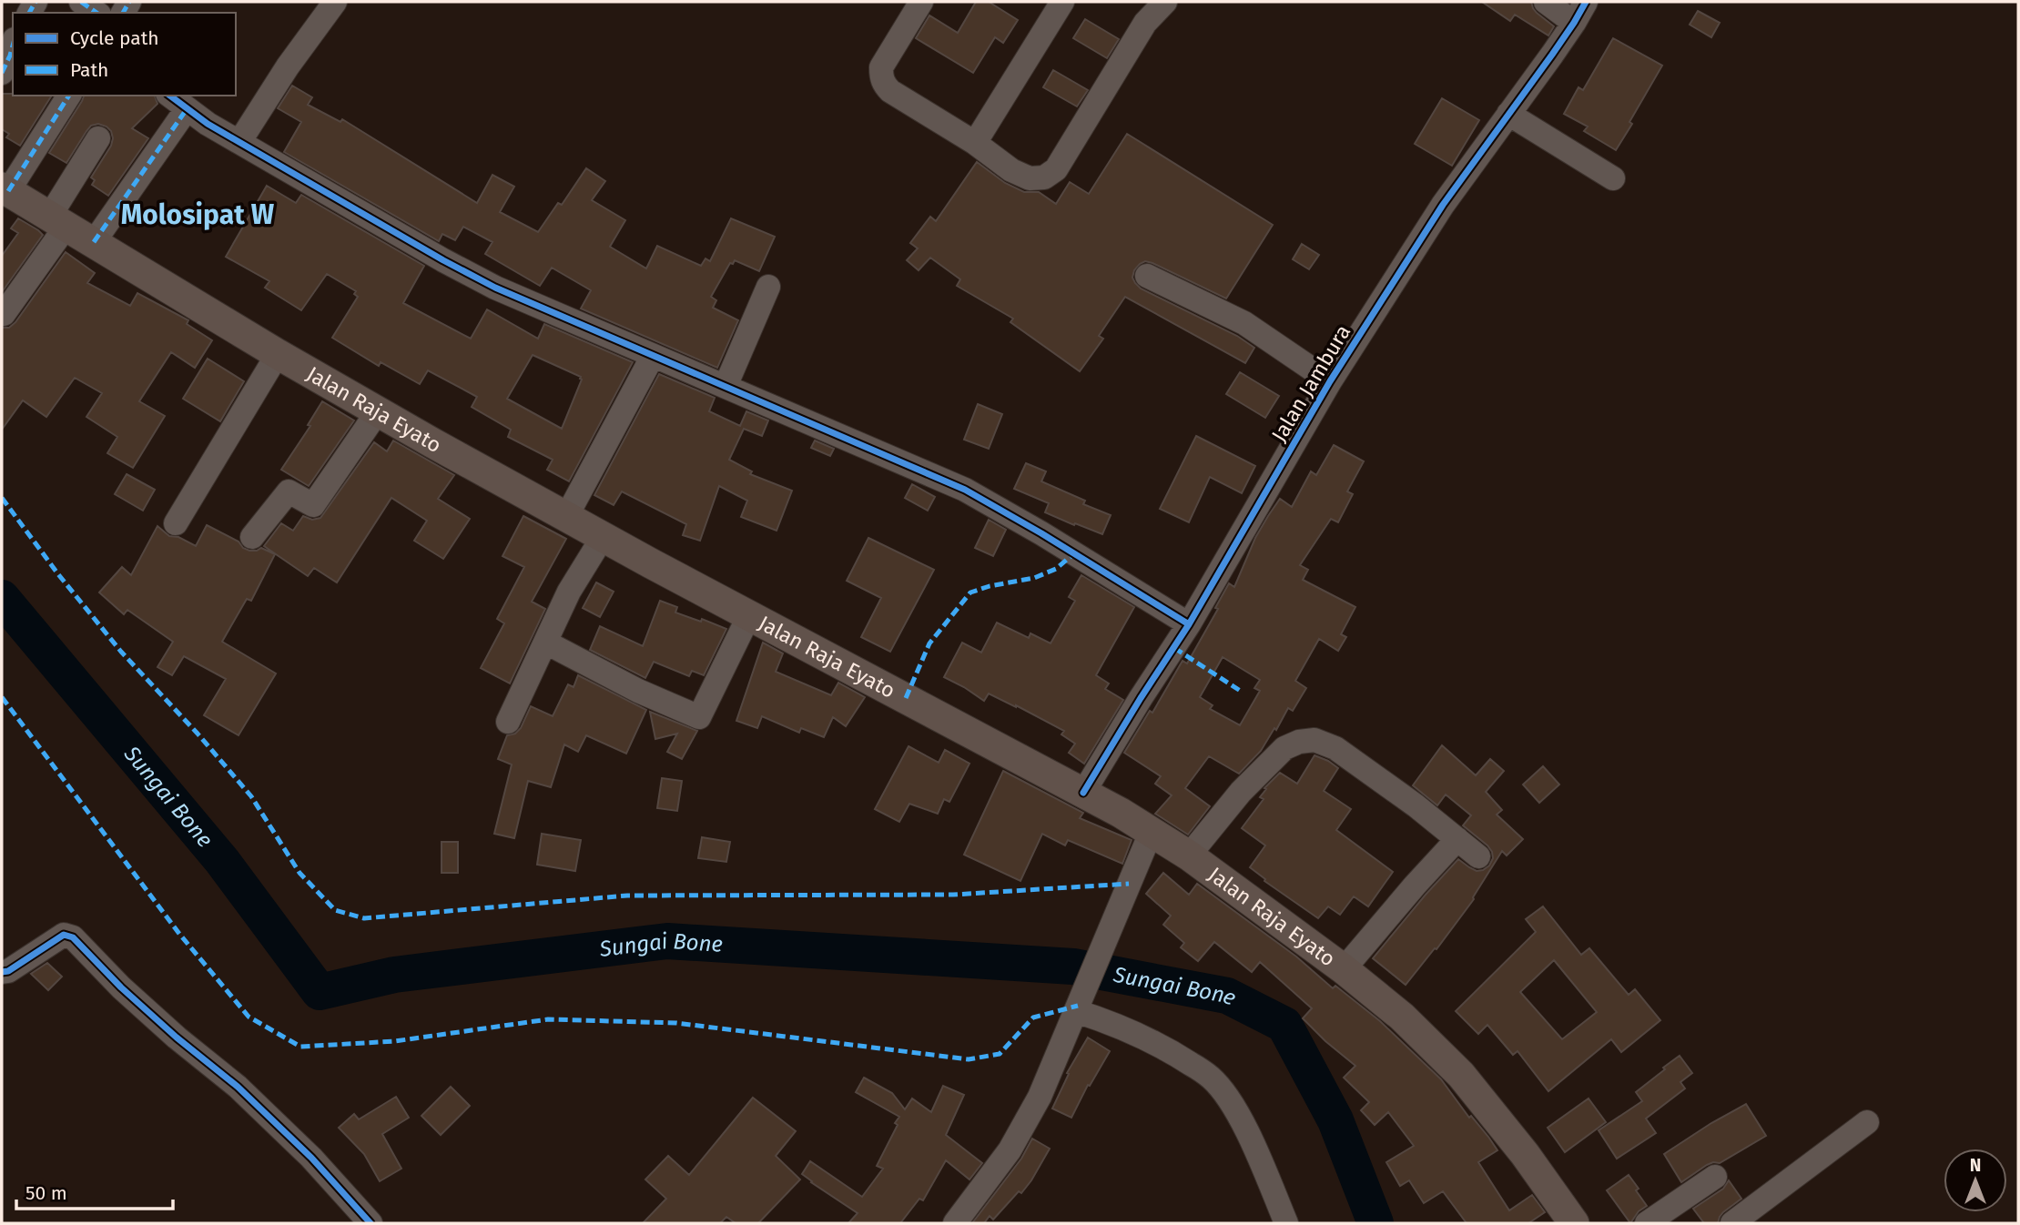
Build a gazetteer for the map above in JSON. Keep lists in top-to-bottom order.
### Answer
{
  "streets": {
    "main road": ["Jalan Raja Eyato"],
    "street": ["Jalan Jambura"]
  },
  "crossings": [
    ["Jalan Jambura", "Jalan Raja Eyato"]
  ],
  "districts": ["Molosipat W"],
  "water": ["Sungai Bone"],
  "legend": ["Cycle path", "Path"],
  "scale_bar": "50 m",
  "north": "top"
}
